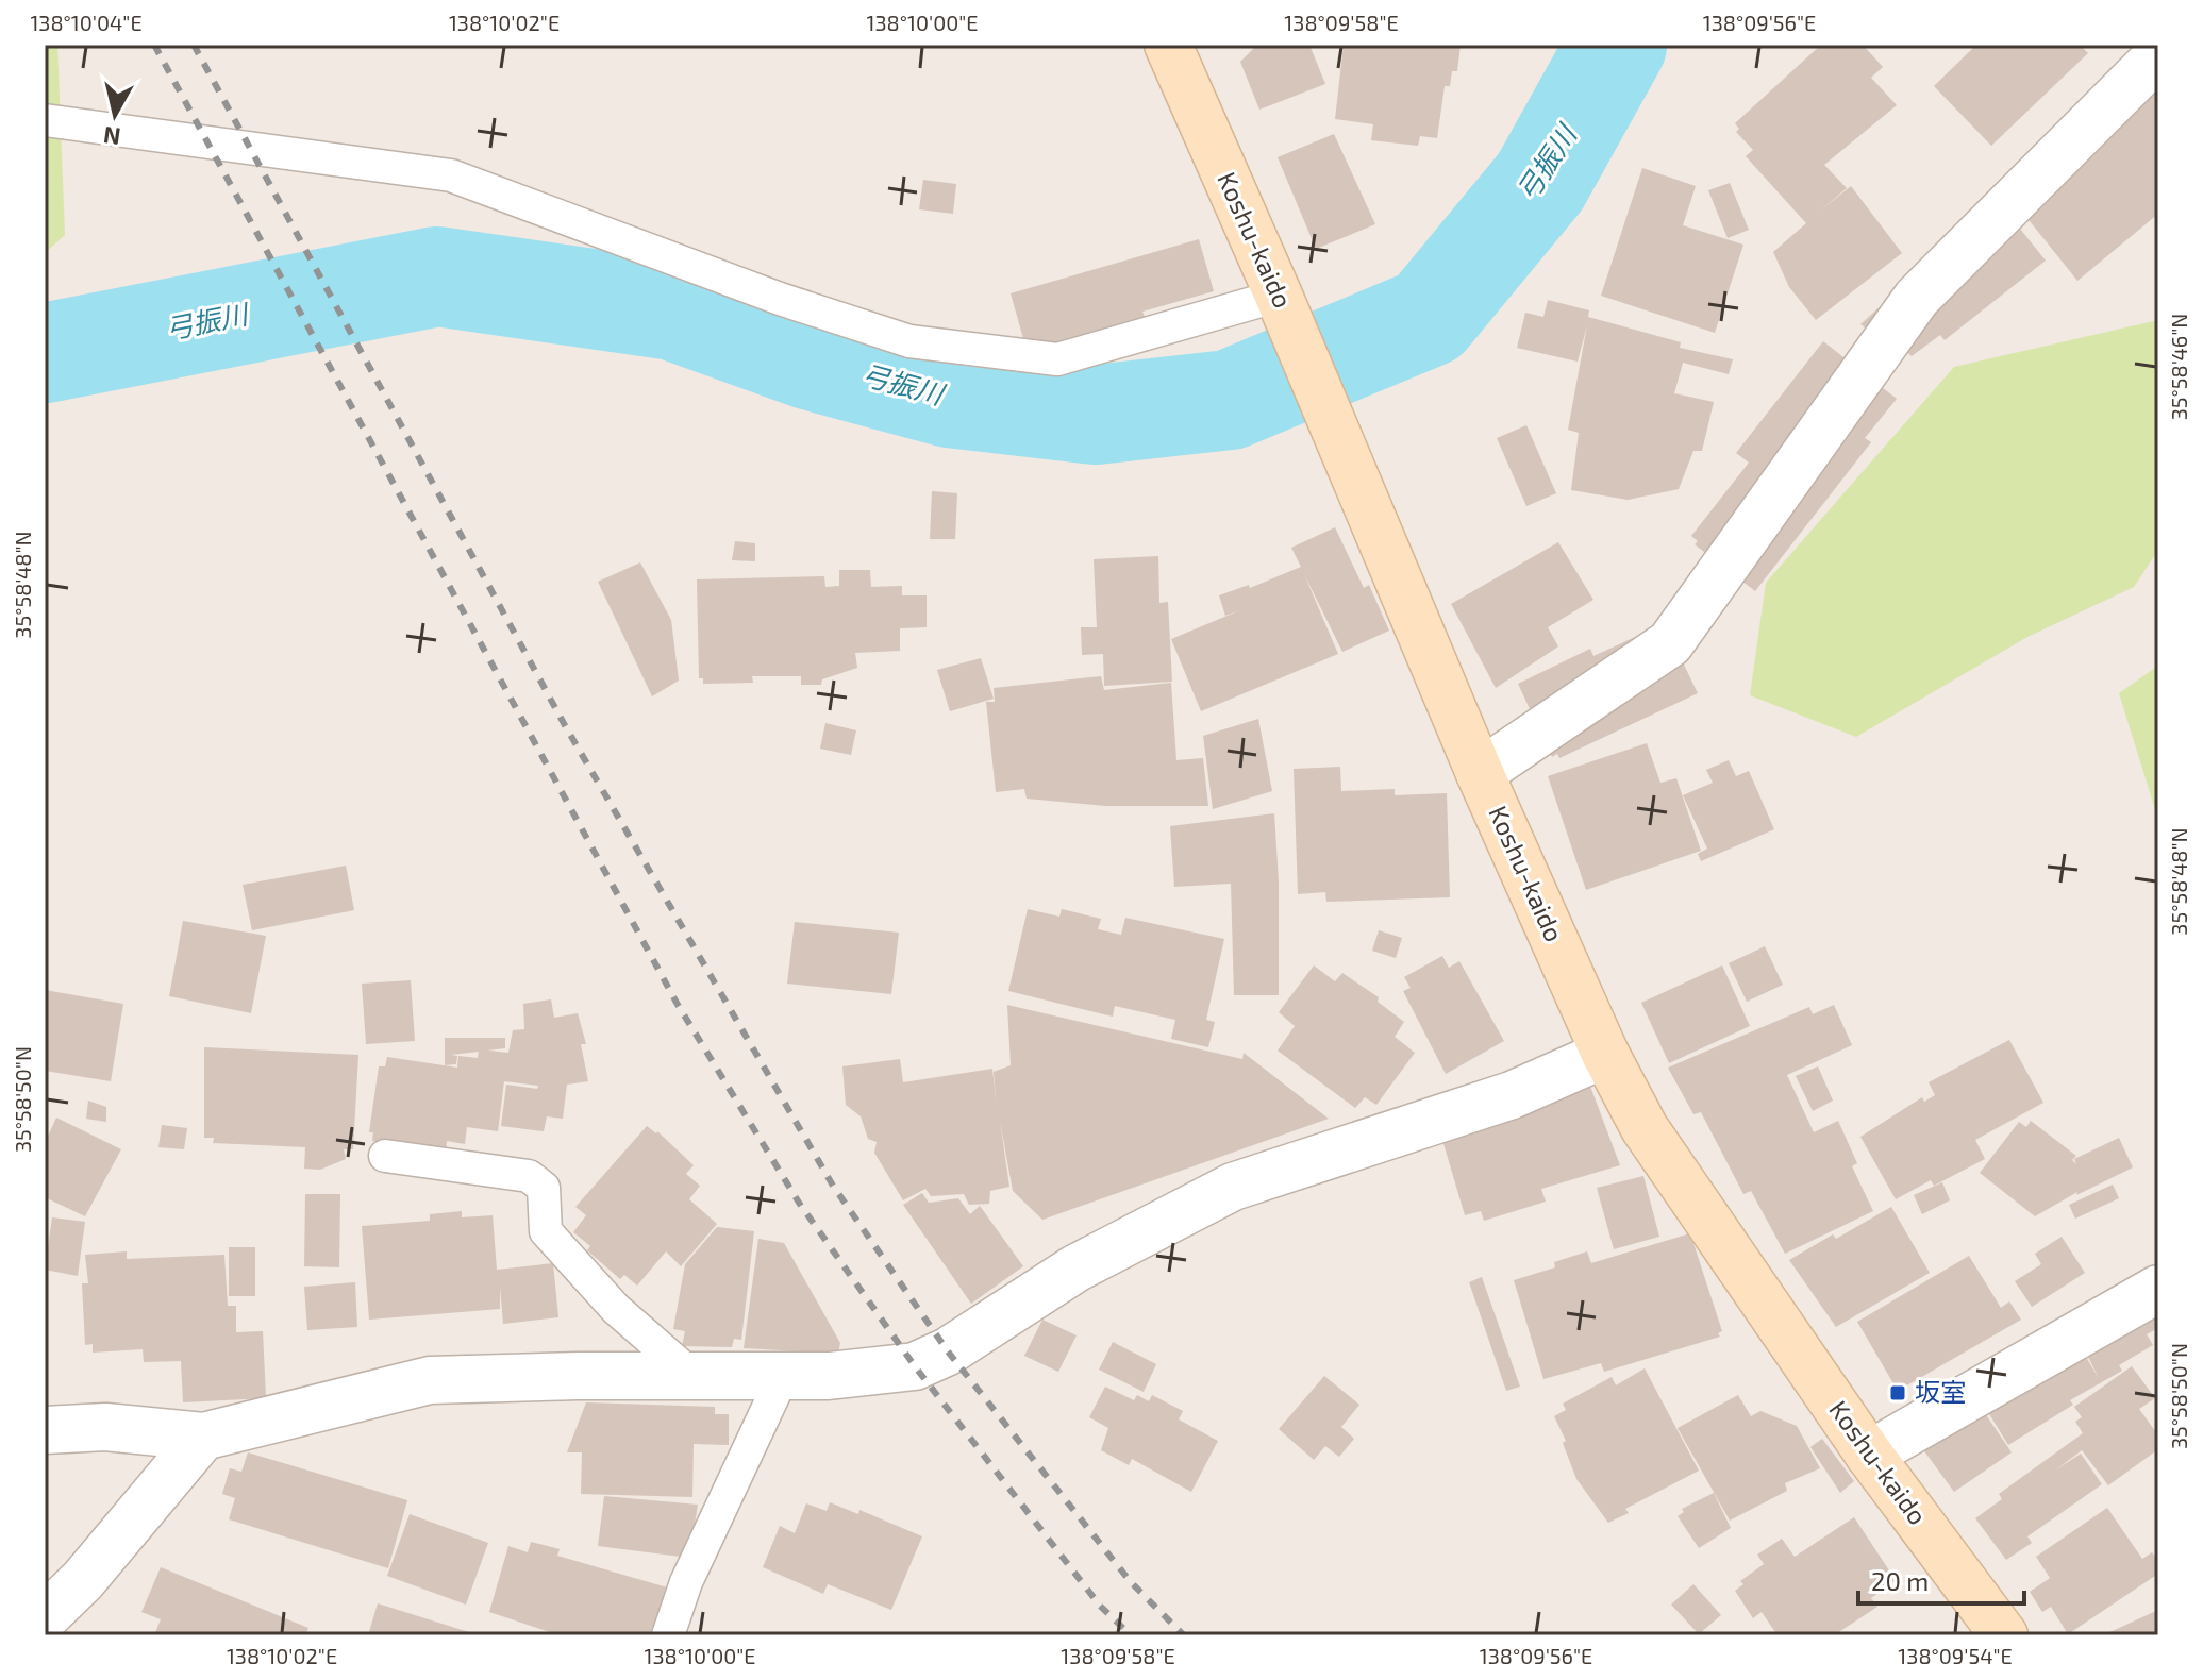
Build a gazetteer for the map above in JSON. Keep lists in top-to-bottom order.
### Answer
{
  "streets": {
    "main road": ["Koshu-kaido"]
  },
  "water": ["弓振川"],
  "places": {
    "transit": ["坂室"]
  },
  "scale_bar": "20 m",
  "north": "bottom",
  "coordinates": [
    "138°10'04\"E",
    "138°10'02\"E",
    "138°10'00\"E",
    "138°09'58\"E",
    "138°09'56\"E",
    "35°58'46\"N",
    "35°58'48\"N",
    "35°58'50\"N",
    "138°09'54\"E"
  ]
}
